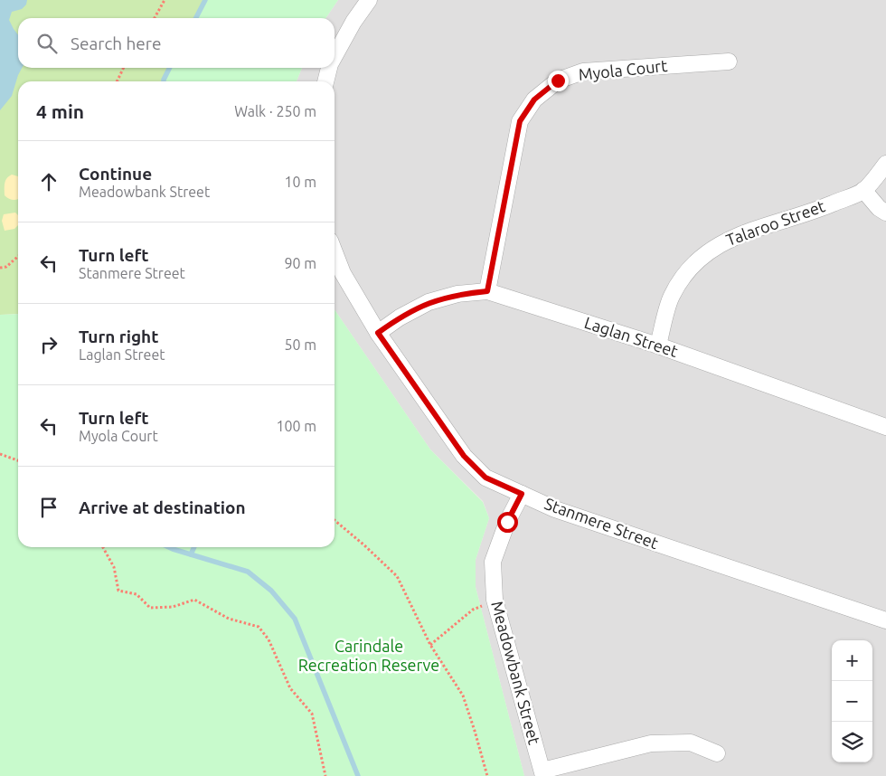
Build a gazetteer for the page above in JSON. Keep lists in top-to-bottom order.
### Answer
{
  "streets": {
    "street": [
      "Myola Court",
      "Talaroo Street",
      "Laglan Street",
      "Stanmere Street",
      "Meadowbank Street"
    ]
  },
  "crossings": [
    ["Myola Court", "Laglan Street"],
    ["Talaroo Street", "Laglan Street"],
    ["Laglan Street", "Stanmere Street"],
    ["Stanmere Street", "Meadowbank Street"]
  ],
  "parks": ["Carindale Recreation Reserve"],
  "page": {
    "search": "Search here",
    "heading": ["4 min", "Walk · 250 m"],
    "list": [
      ["Continue", "Meadowbank Street", "10 m"],
      ["Turn left", "Stanmere Street", "90 m"],
      ["Turn right", "Laglan Street", "50 m"],
      ["Turn left", "Myola Court", "100 m"],
      "Arrive at destination"
    ],
    "map_buttons": ["+", "−"]
  }
}
